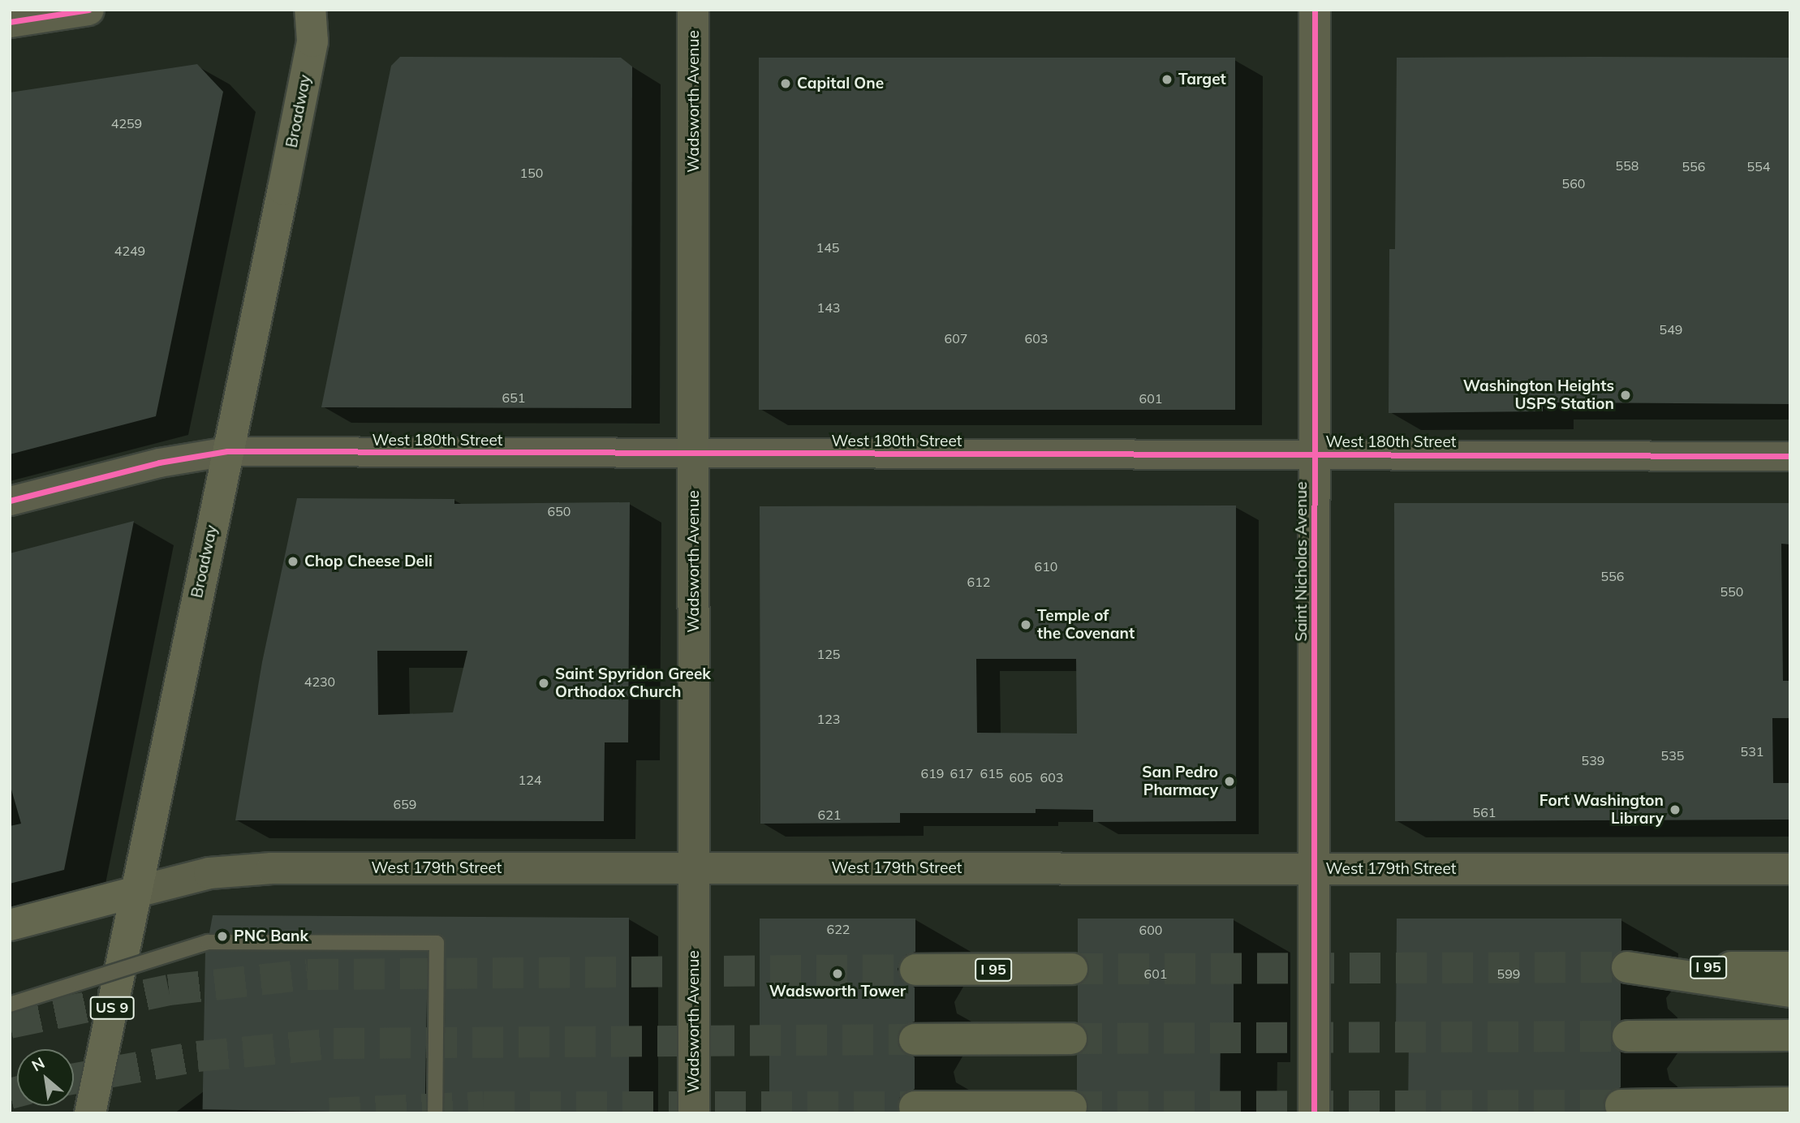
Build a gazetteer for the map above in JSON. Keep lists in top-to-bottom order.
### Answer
{
  "streets": {
    "highway": ["I 95"],
    "main road": [
      "Wadsworth Avenue",
      "Broadway",
      "Saint Nicholas Avenue",
      "West 179th Street",
      "US 9"
    ],
    "street": ["West 180th Street"]
  },
  "crossings": [
    ["Wadsworth Avenue", "West 180th Street"],
    ["Wadsworth Avenue", "West 179th Street"],
    ["Broadway", "West 180th Street"],
    ["Broadway", "West 179th Street"],
    ["West 180th Street", "Saint Nicholas Avenue"],
    ["Saint Nicholas Avenue", "West 179th Street"]
  ],
  "places": [
    "Target",
    "Capital One",
    "Washington Heights USPS Station",
    "Chop Cheese Deli",
    "Temple of the Covenant",
    "Saint Spyridon Greek Orthodox Church",
    "San Pedro Pharmacy",
    "Fort Washington Library",
    "PNC Bank",
    "Wadsworth Tower"
  ],
  "house_numbers": [
    "4259",
    "558",
    "556",
    "554",
    "150",
    "560",
    "145",
    "4249",
    "143",
    "549",
    "607",
    "603",
    "651",
    "601",
    "650",
    "610",
    "556",
    "612",
    "550",
    "125",
    "4230",
    "123",
    "531",
    "535",
    "539",
    "619",
    "617",
    "615",
    "605",
    "603",
    "124",
    "659",
    "561",
    "621",
    "622",
    "600",
    "601",
    "599"
  ],
  "north": "top left"
}
